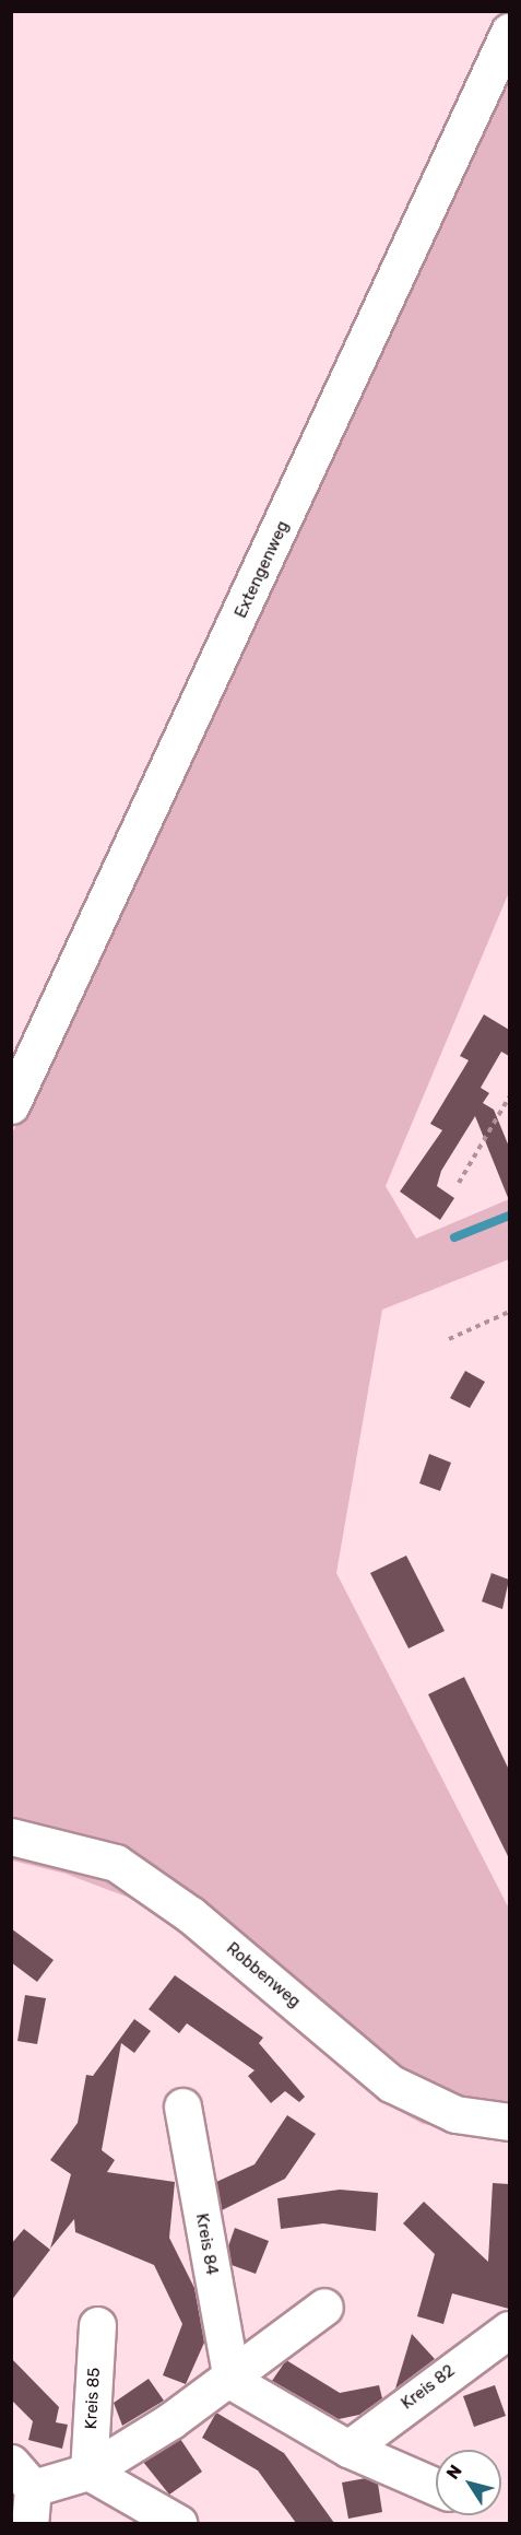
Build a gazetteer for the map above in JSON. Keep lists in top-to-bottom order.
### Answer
{
  "streets": {
    "street": [
      "Extengenweg",
      "Robbenweg",
      "Kreis 84",
      "Kreis 82",
      "Kreis 85"
    ]
  },
  "north": "top left"
}
